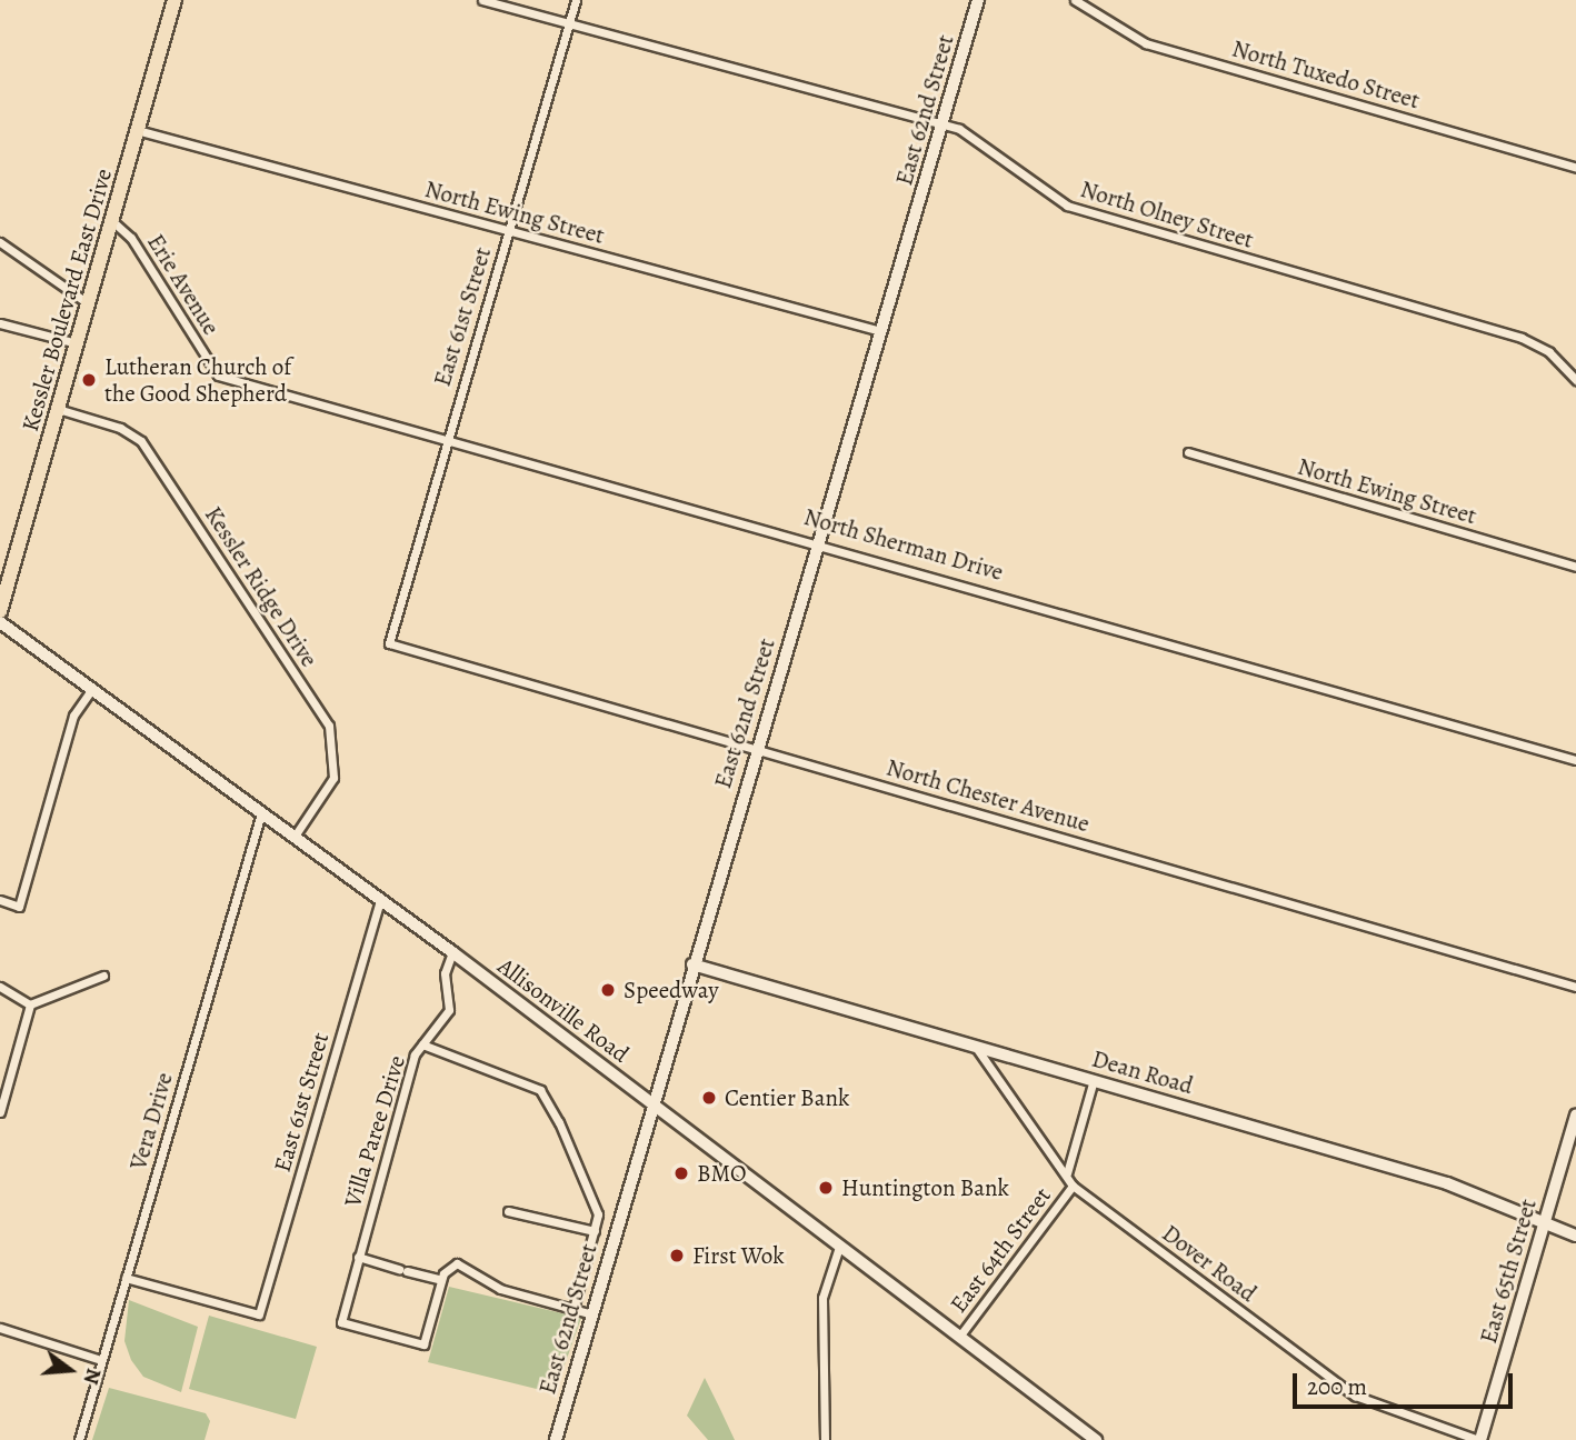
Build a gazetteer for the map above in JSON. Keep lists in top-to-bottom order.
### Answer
{
  "streets": {
    "main road": ["Kessler Boulevard East Drive"],
    "street": [
      "North Tuxedo Street",
      "East 62nd Street",
      "North Ewing Street",
      "North Olney Street",
      "Erie Avenue",
      "East 61st Street",
      "North Sherman Drive",
      "Kessler Ridge Drive",
      "North Chester Avenue",
      "Allisonville Road",
      "Dean Road",
      "Vera Drive",
      "Villa Paree Drive",
      "East 64th Street",
      "Dover Road",
      "East 65th Street"
    ]
  },
  "crossings": [
    ["East 62nd Street", "North Ewing Street"],
    ["East 62nd Street", "North Olney Street"],
    ["East 62nd Street", "North Sherman Drive"],
    ["East 62nd Street", "North Chester Avenue"],
    ["East 62nd Street", "Allisonville Road"],
    ["East 62nd Street", "Dean Road"],
    ["North Ewing Street", "Kessler Boulevard East Drive"],
    ["North Ewing Street", "East 61st Street"],
    ["North Olney Street", "East 61st Street"],
    ["Erie Avenue", "Kessler Boulevard East Drive"],
    ["Erie Avenue", "North Sherman Drive"],
    ["Kessler Boulevard East Drive", "Kessler Ridge Drive"],
    ["East 61st Street", "North Sherman Drive"],
    ["East 61st Street", "North Chester Avenue"],
    ["East 61st Street", "Allisonville Road"],
    ["East 61st Street", "Vera Drive"],
    ["Kessler Ridge Drive", "Allisonville Road"],
    ["Allisonville Road", "Vera Drive"],
    ["Allisonville Road", "Villa Paree Drive"],
    ["Allisonville Road", "East 64th Street"],
    ["Dean Road", "East 64th Street"],
    ["Dean Road", "Dover Road"],
    ["Dean Road", "East 65th Street"],
    ["East 64th Street", "Dover Road"],
    ["Dover Road", "East 65th Street"]
  ],
  "places": [
    "Lutheran Church of the Good Shepherd",
    "Speedway",
    "Centier Bank",
    "BMO",
    "Huntington Bank",
    "First Wok"
  ],
  "scale_bar": "200 m",
  "north": "right"
}
